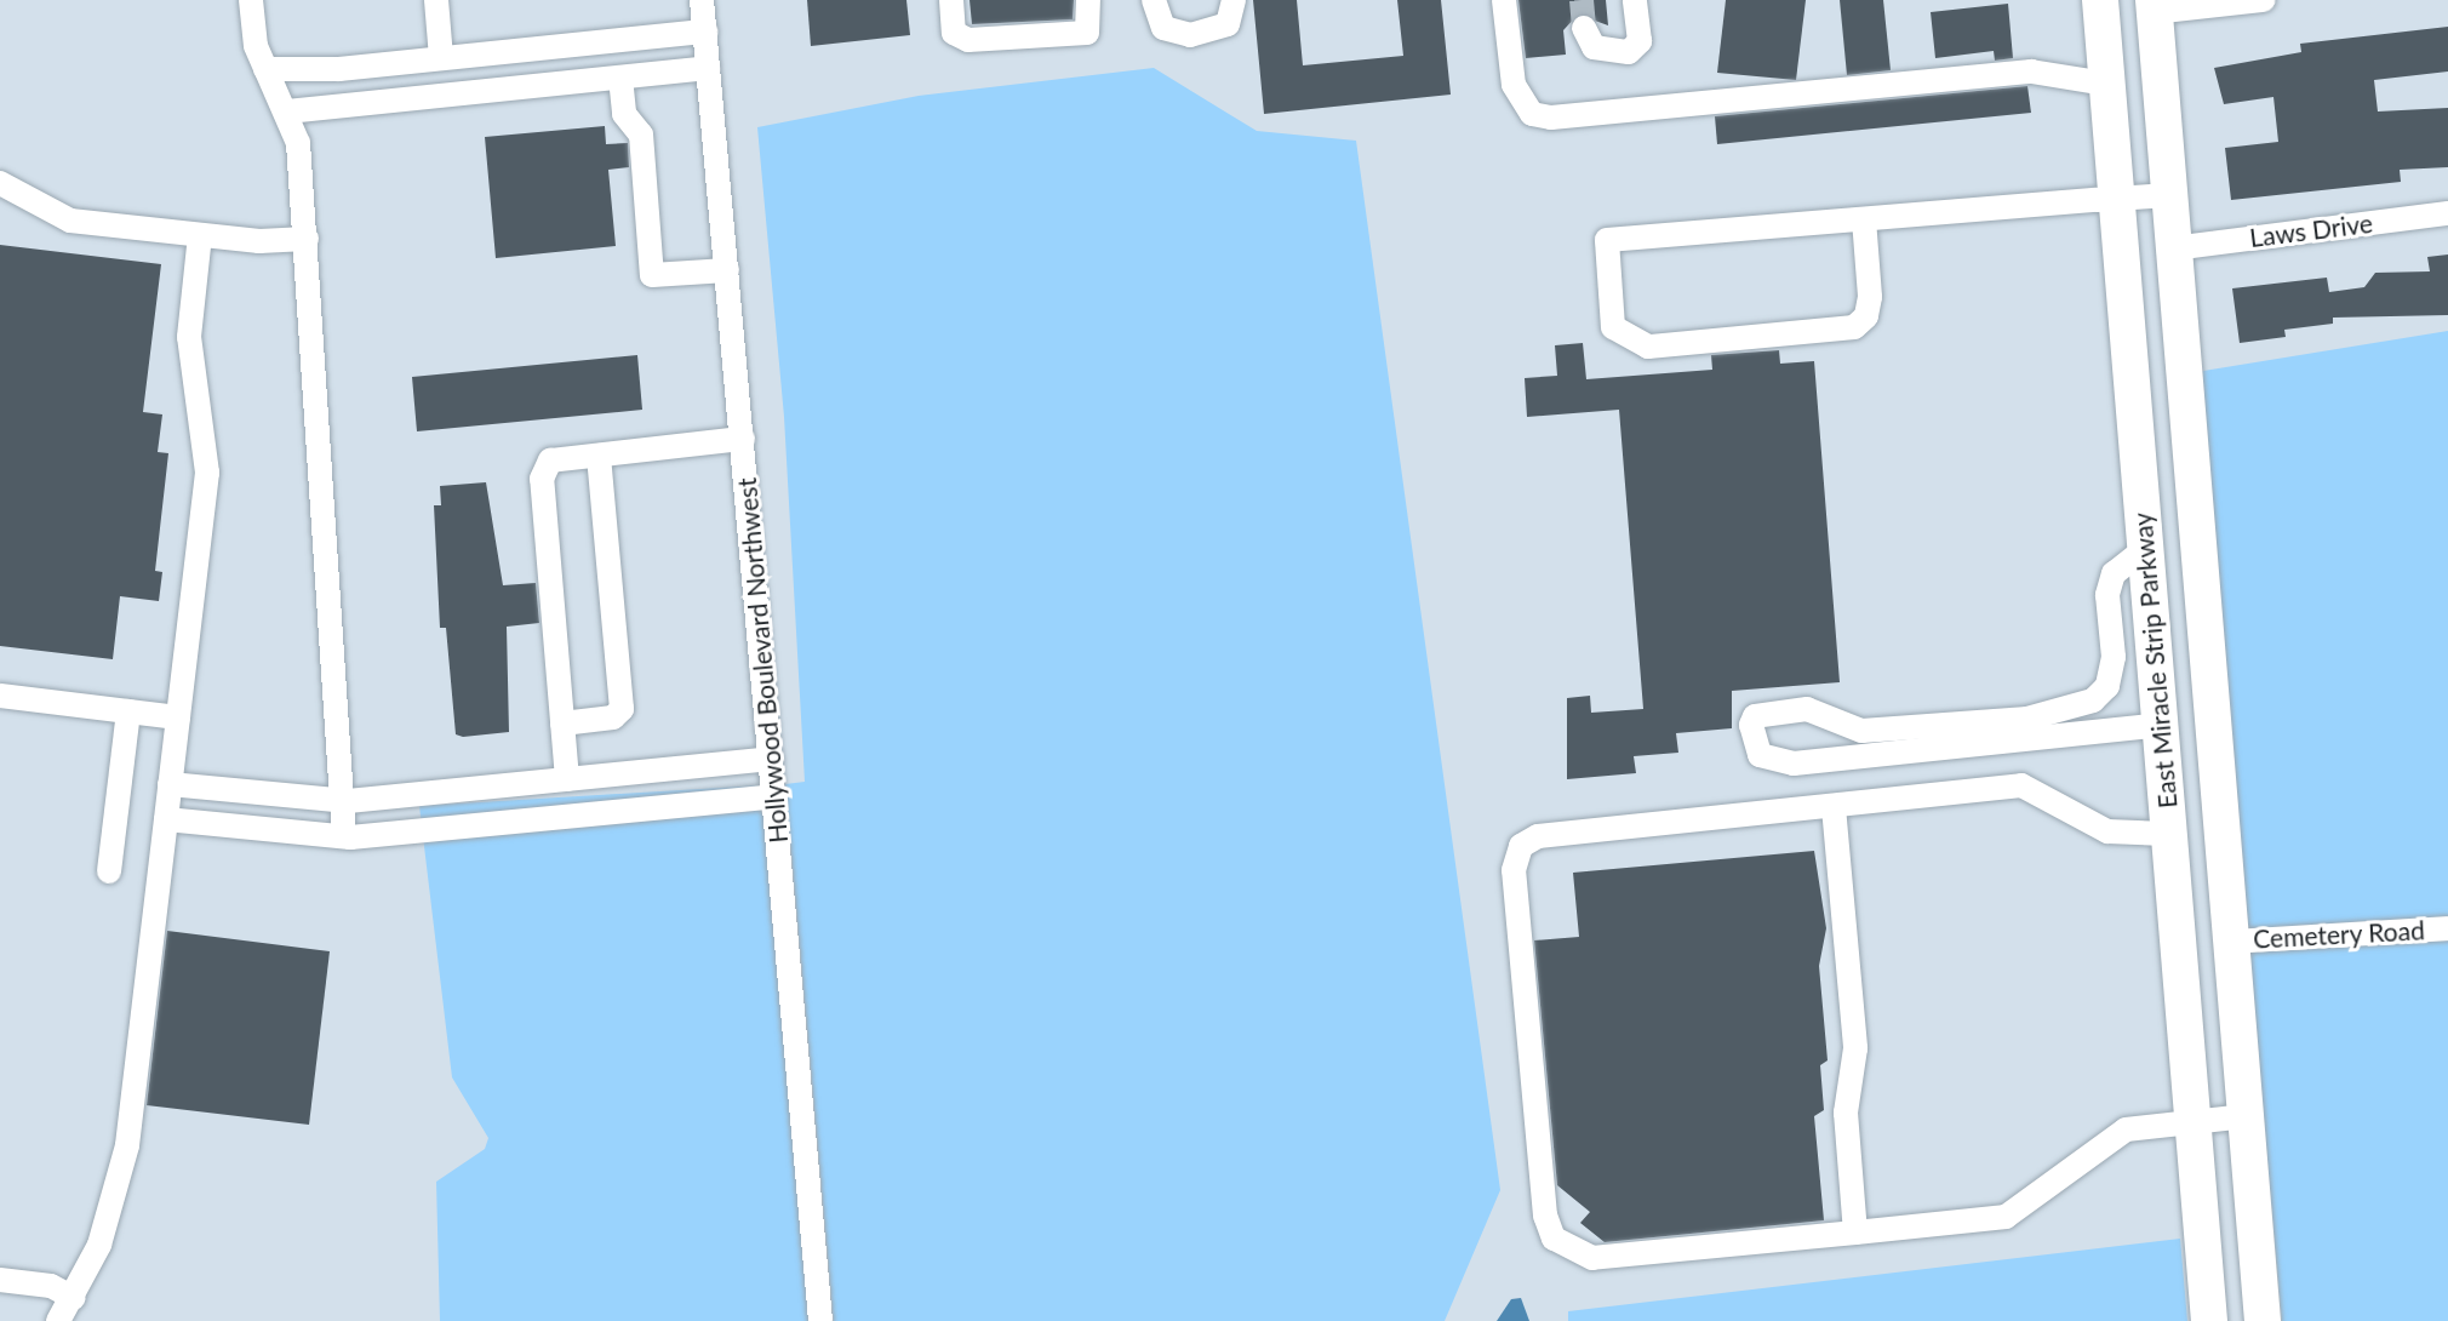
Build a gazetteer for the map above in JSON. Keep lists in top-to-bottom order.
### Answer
{
  "streets": {
    "highway": ["East Miracle Strip Parkway"],
    "street": ["Laws Drive", "Hollywood Boulevard Northwest", "Cemetery Road"]
  },
  "crossings": [
    ["Laws Drive", "East Miracle Strip Parkway"],
    ["East Miracle Strip Parkway", "Cemetery Road"]
  ]
}
